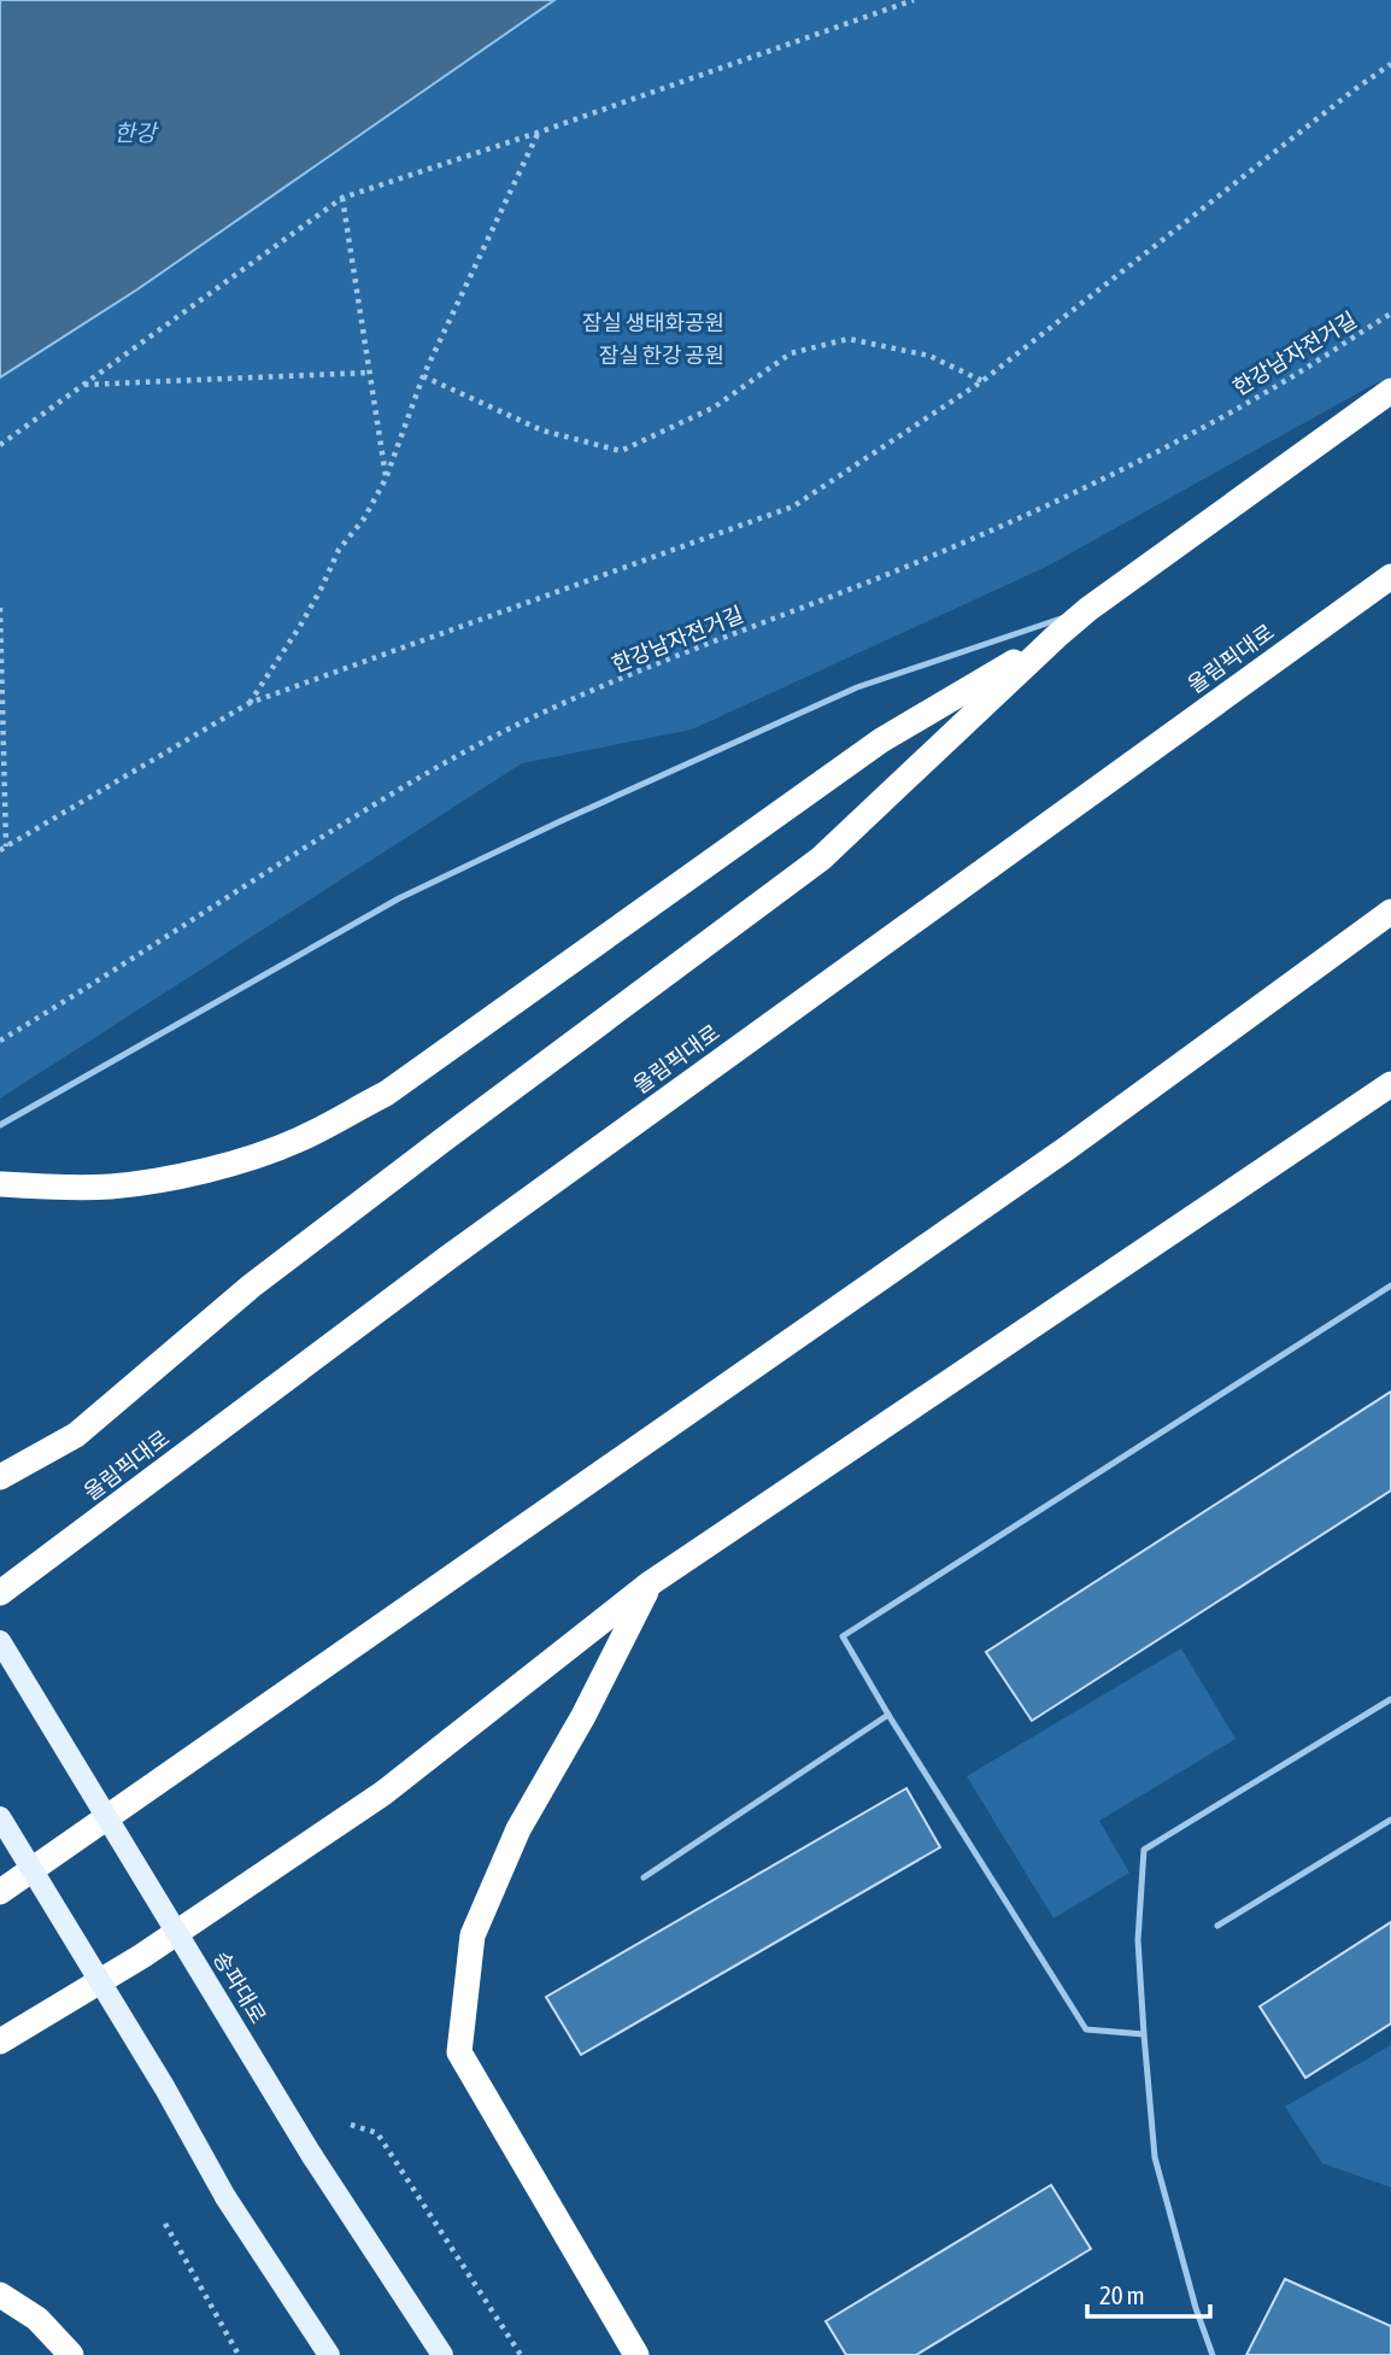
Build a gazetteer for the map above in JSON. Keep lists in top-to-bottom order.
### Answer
{
  "streets": {
    "highway": ["올림픽대로"],
    "main road": ["송파대로"],
    "path": ["한강남자전거길"]
  },
  "water": ["한강"],
  "parks": ["잠실 생태화공원", "잠실 한강 공원"],
  "scale_bar": "20 m"
}
